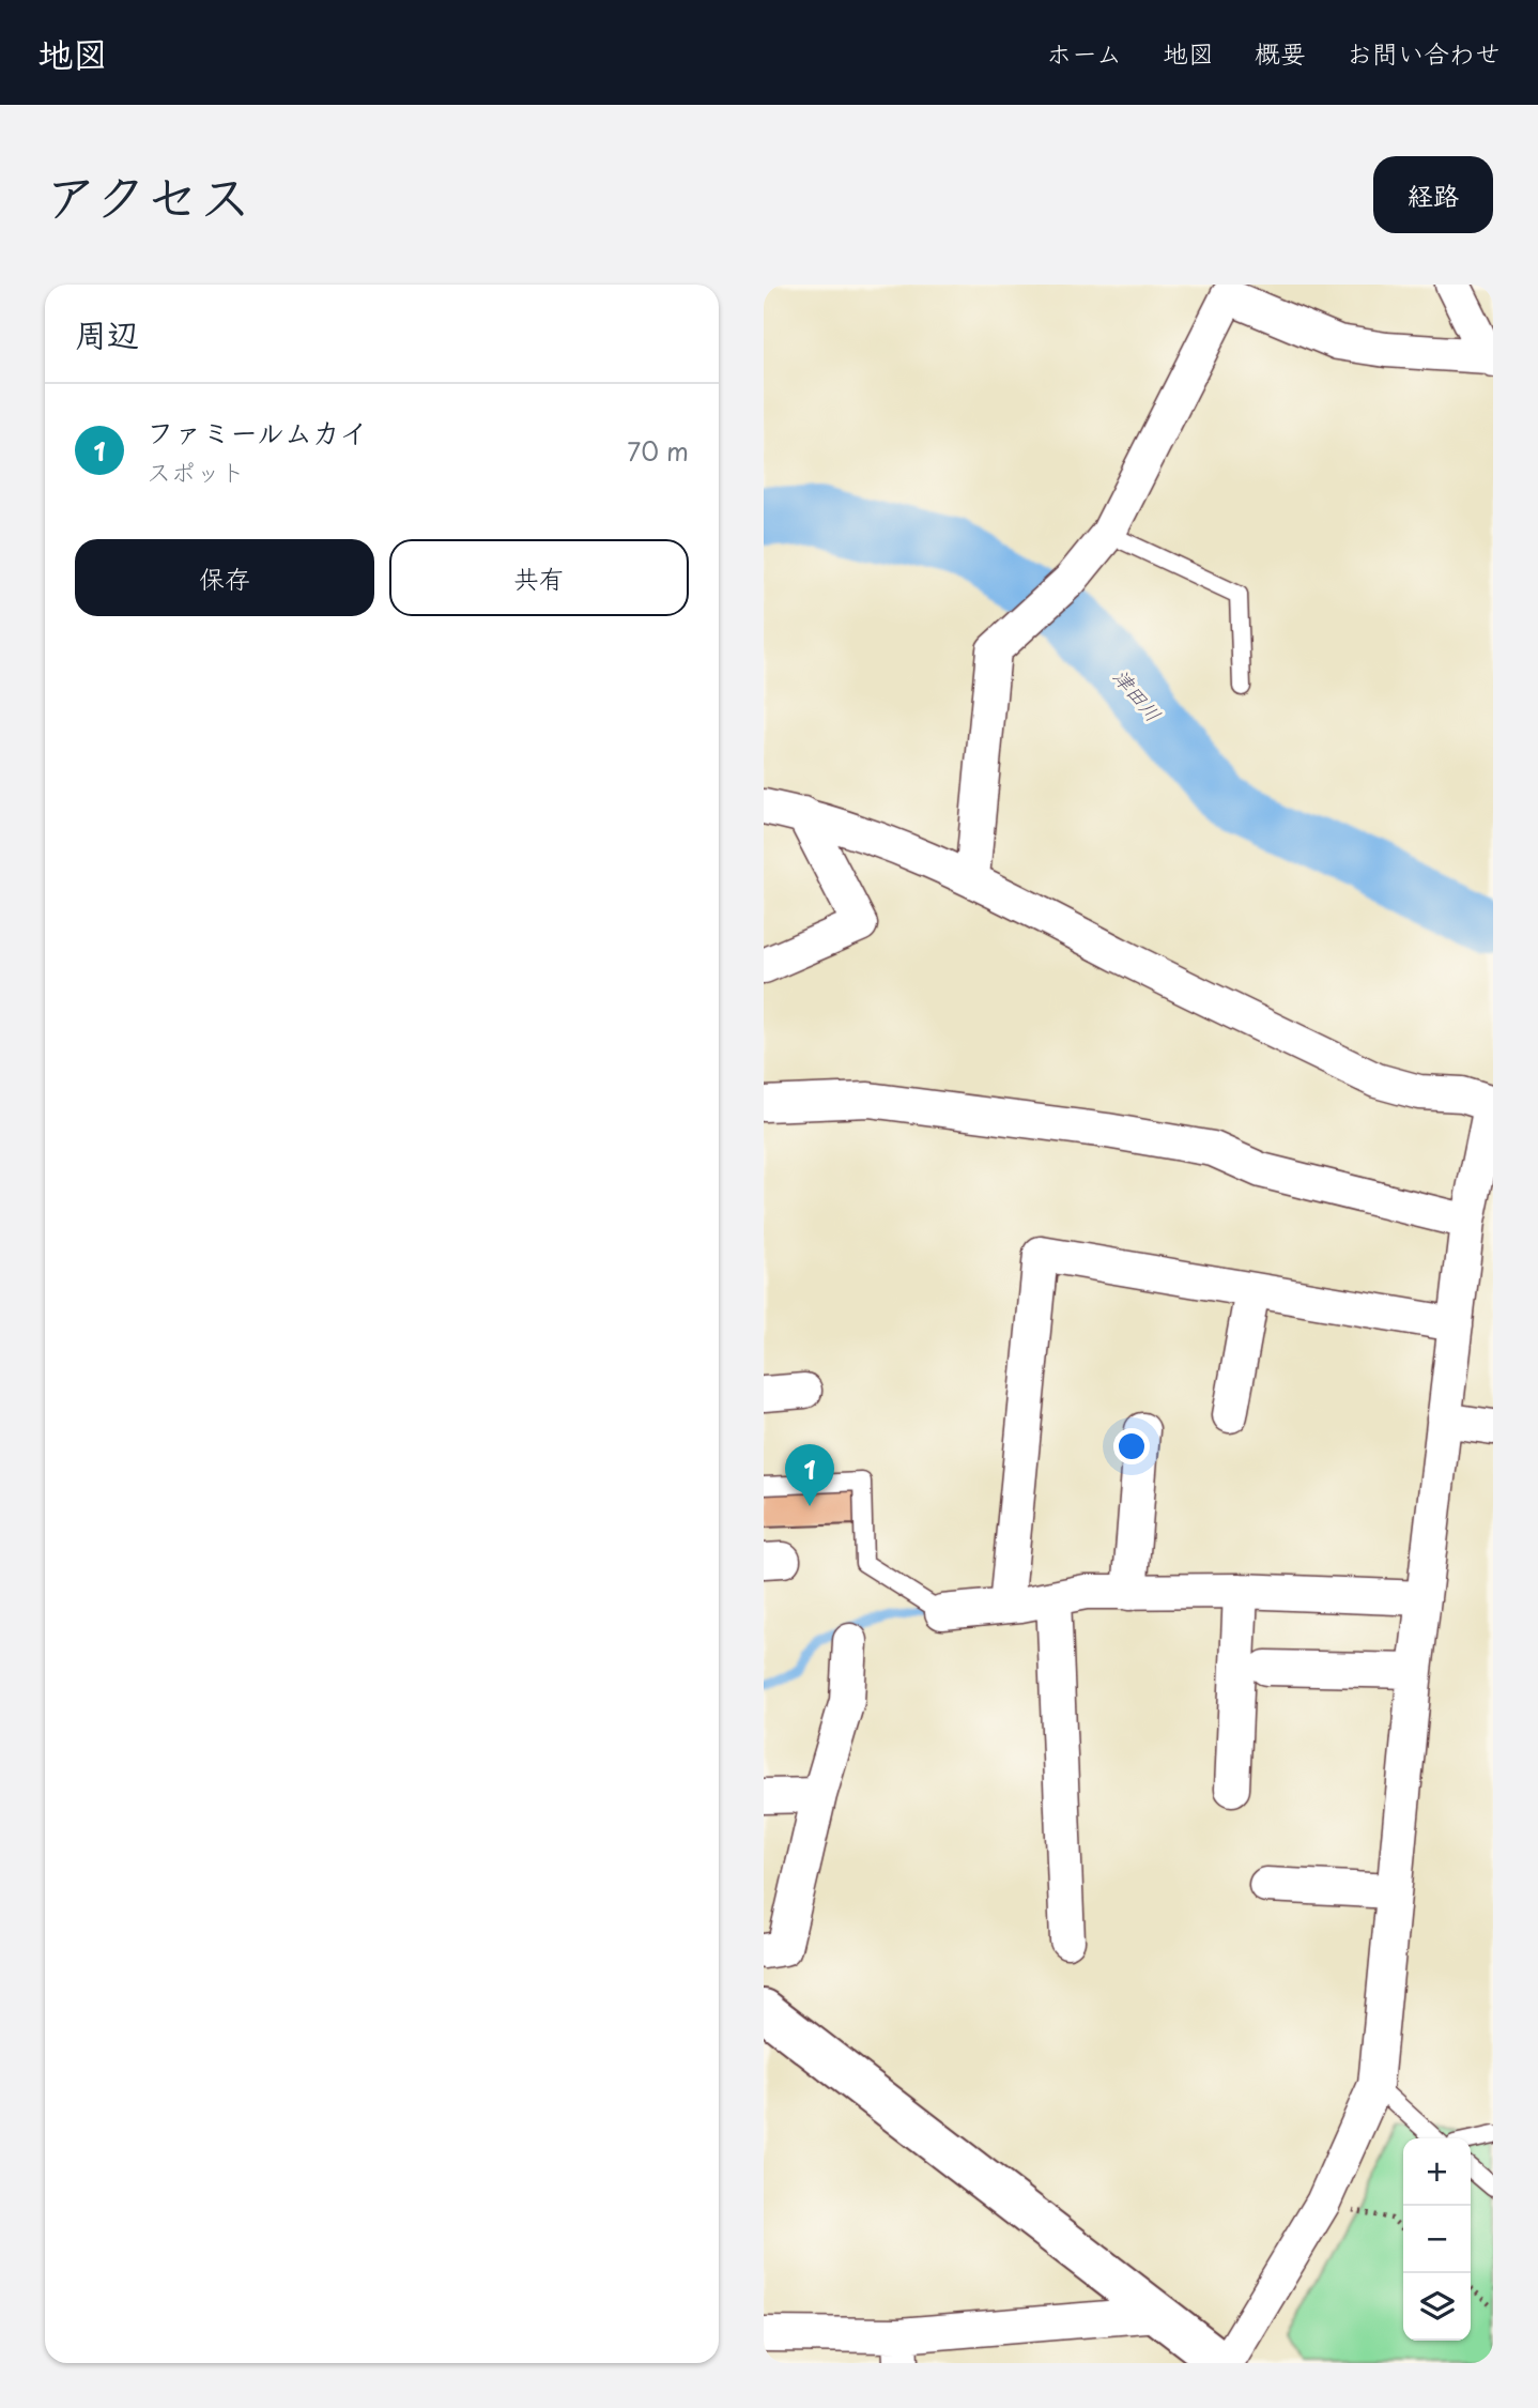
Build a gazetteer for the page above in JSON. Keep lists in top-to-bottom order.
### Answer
{
  "water": ["津田川"],
  "page": {
    "header": "地図",
    "nav": [
      "ホーム",
      "地図",
      "概要",
      "お問い合わせ"
    ],
    "title": "アクセス",
    "buttons": [
      "経路",
      ["保存", "共有"]
    ],
    "heading": "周辺",
    "list": [
      {
        "mark": "1",
        "name": "ファミールムカイ",
        "note": "スポット",
        "value": "70 m"
      }
    ],
    "pins": "1",
    "map_buttons": ["+", "−"]
  }
}
